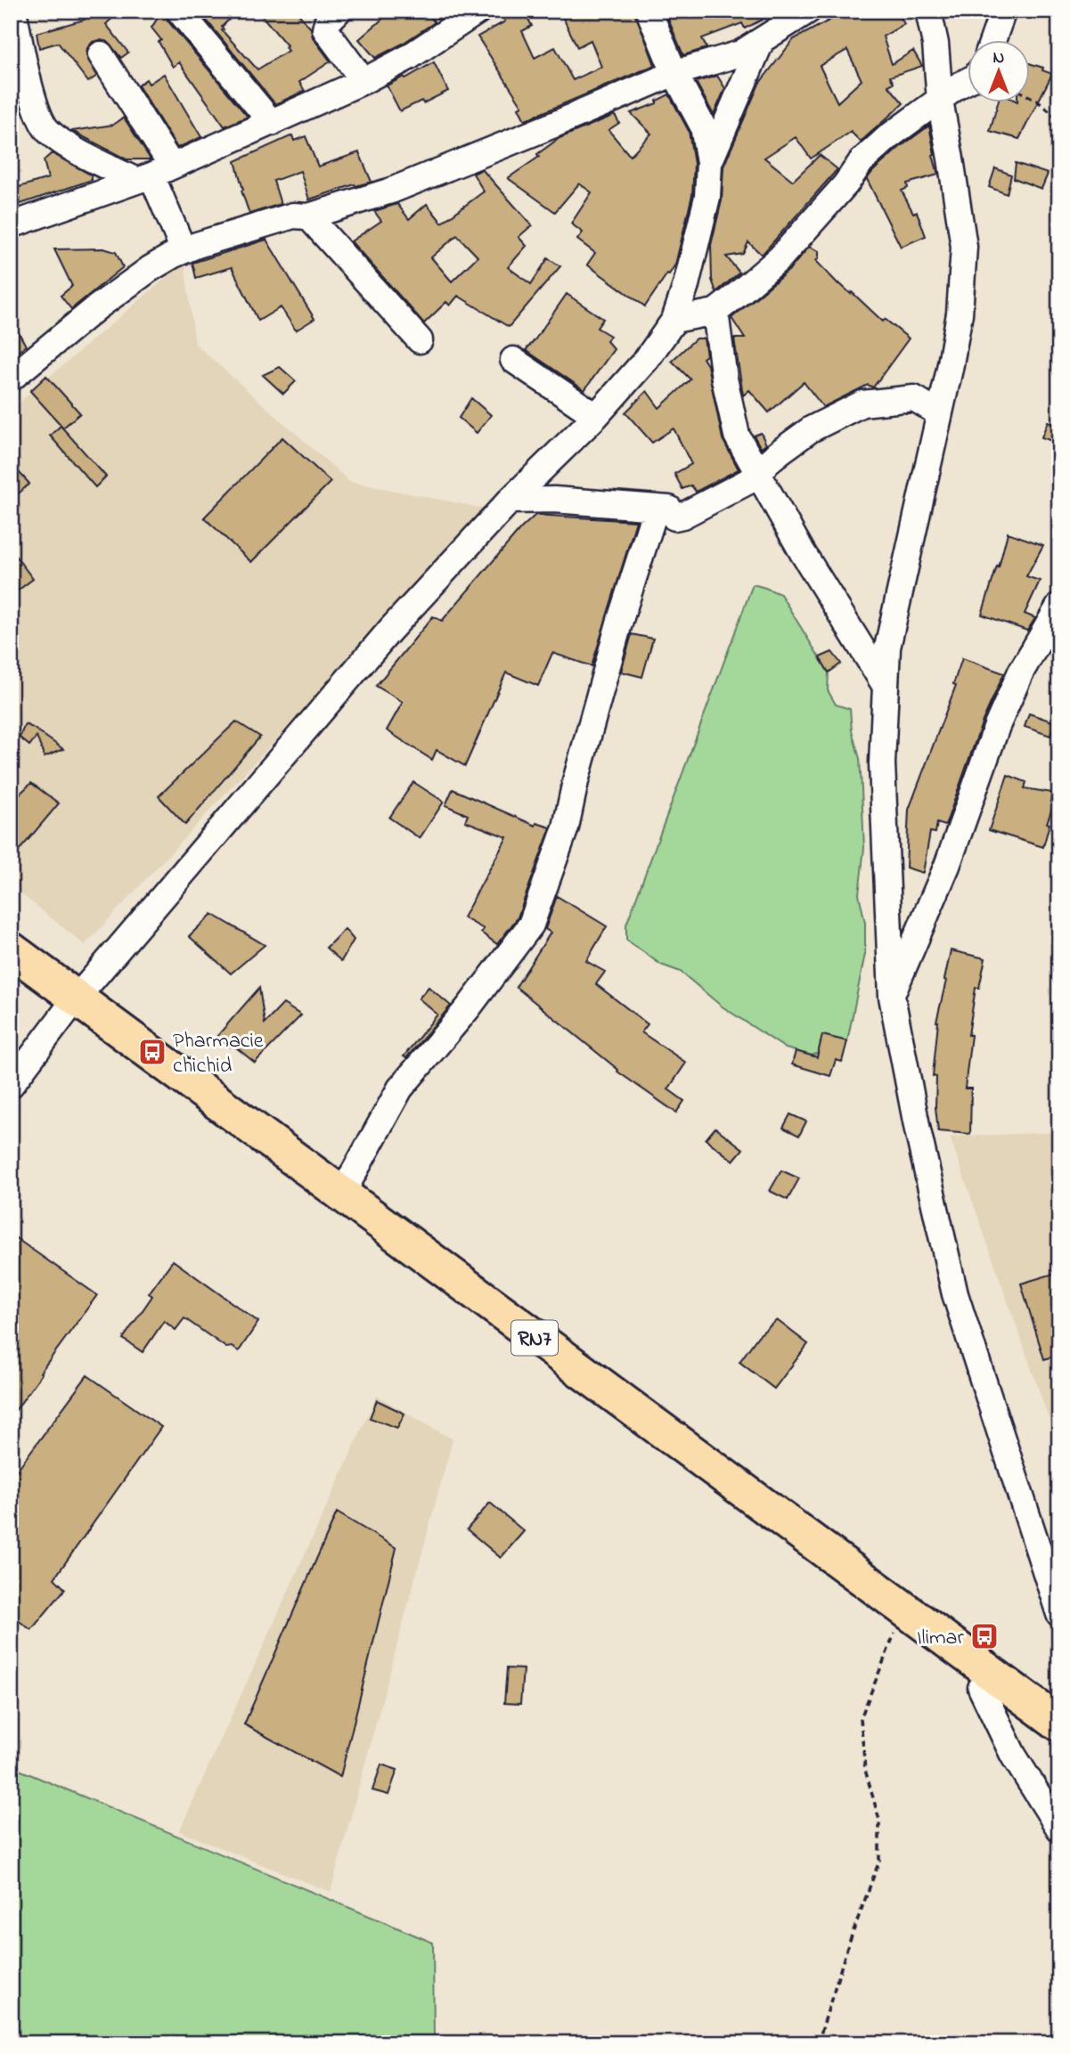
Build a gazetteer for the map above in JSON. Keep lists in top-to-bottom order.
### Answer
{
  "streets": {
    "highway": ["RN7"]
  },
  "places": {
    "bus stop": ["Pharmacie chichid", "Ilimar"]
  },
  "north": "top"
}
